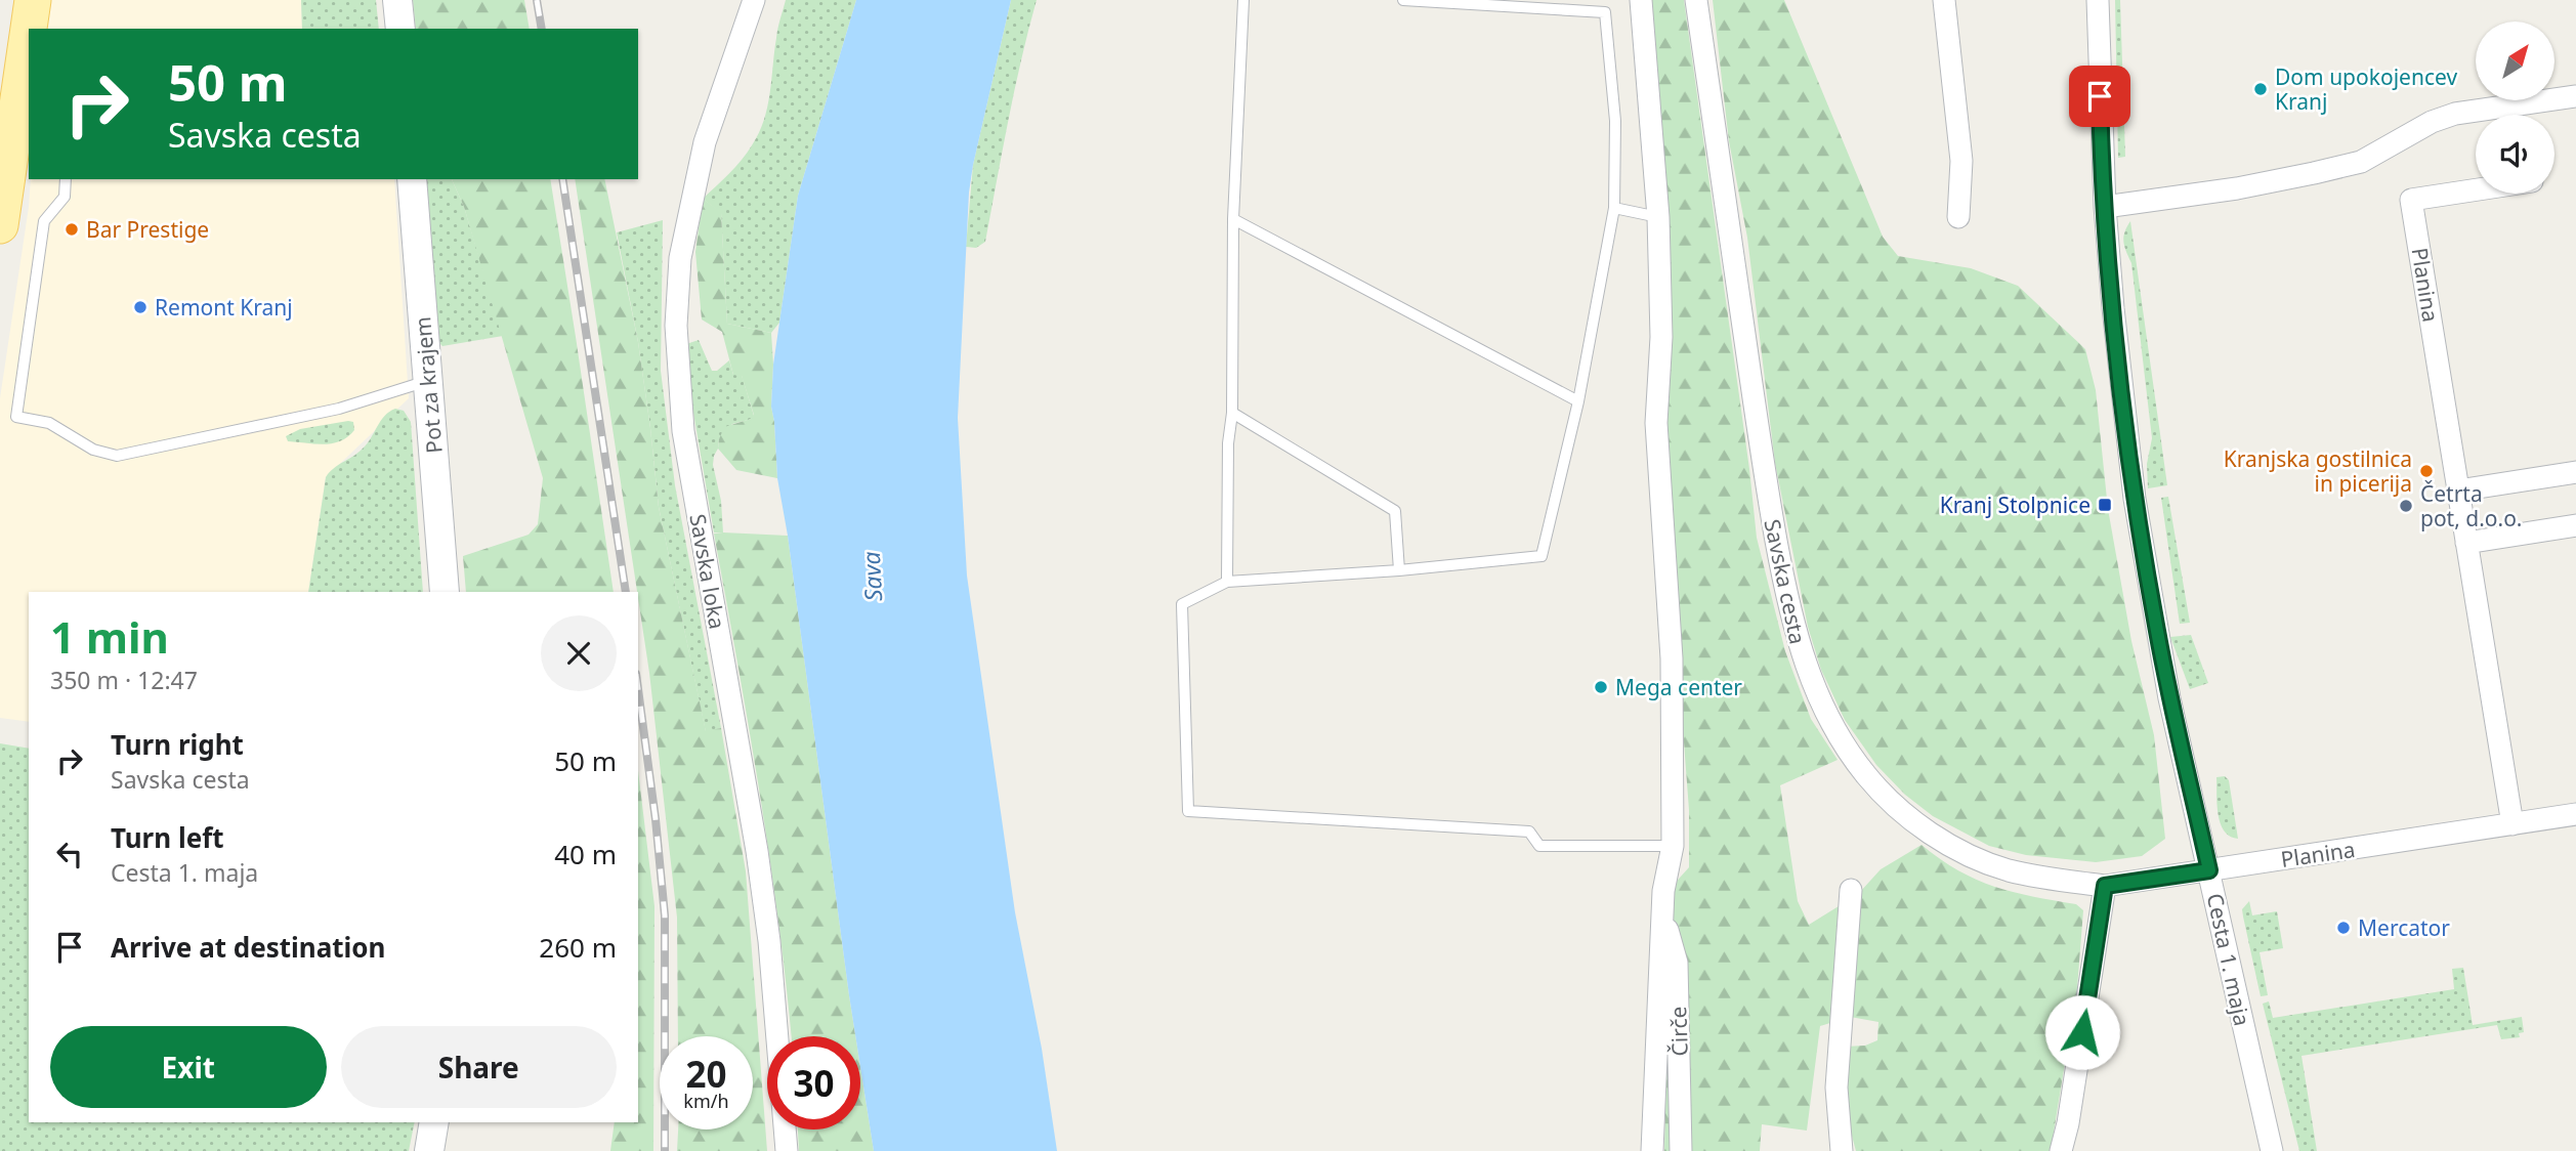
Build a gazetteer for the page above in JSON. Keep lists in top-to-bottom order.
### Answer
{
  "streets": {
    "street": [
      "Planina",
      "Pot za krajem",
      "Savska loka",
      "Savska cesta",
      "Cesta 1. maja",
      "Čirče"
    ]
  },
  "crossings": [
    ["Planina", "Savska cesta"],
    ["Planina", "Cesta 1. maja"],
    ["Savska cesta", "Cesta 1. maja"]
  ],
  "water": ["Sava"],
  "places": {
    "other": [
      "Dom upokojencev Kranj",
      "Bar Prestige",
      "Remont Kranj",
      "Kranjska gostilnica in picerija",
      "Četrta pot, d.o.o.",
      "Mega center",
      "Mercator"
    ],
    "transit": ["Kranj Stolpnice"]
  },
  "north": "top right",
  "page": {
    "turn": ["50 m", "Savska cesta"],
    "heading": ["1 min", "350 m · 12:47"],
    "list": [
      {
        "name": "Turn right",
        "note": "Savska cesta",
        "value": "50 m"
      },
      {
        "name": "Turn left",
        "note": "Cesta 1. maja",
        "value": "40 m"
      },
      {
        "name": "Arrive at destination",
        "value": "260 m"
      }
    ],
    "buttons": ["Exit", "Share"],
    "speed": "20 km/h",
    "limit": "30"
  }
}
